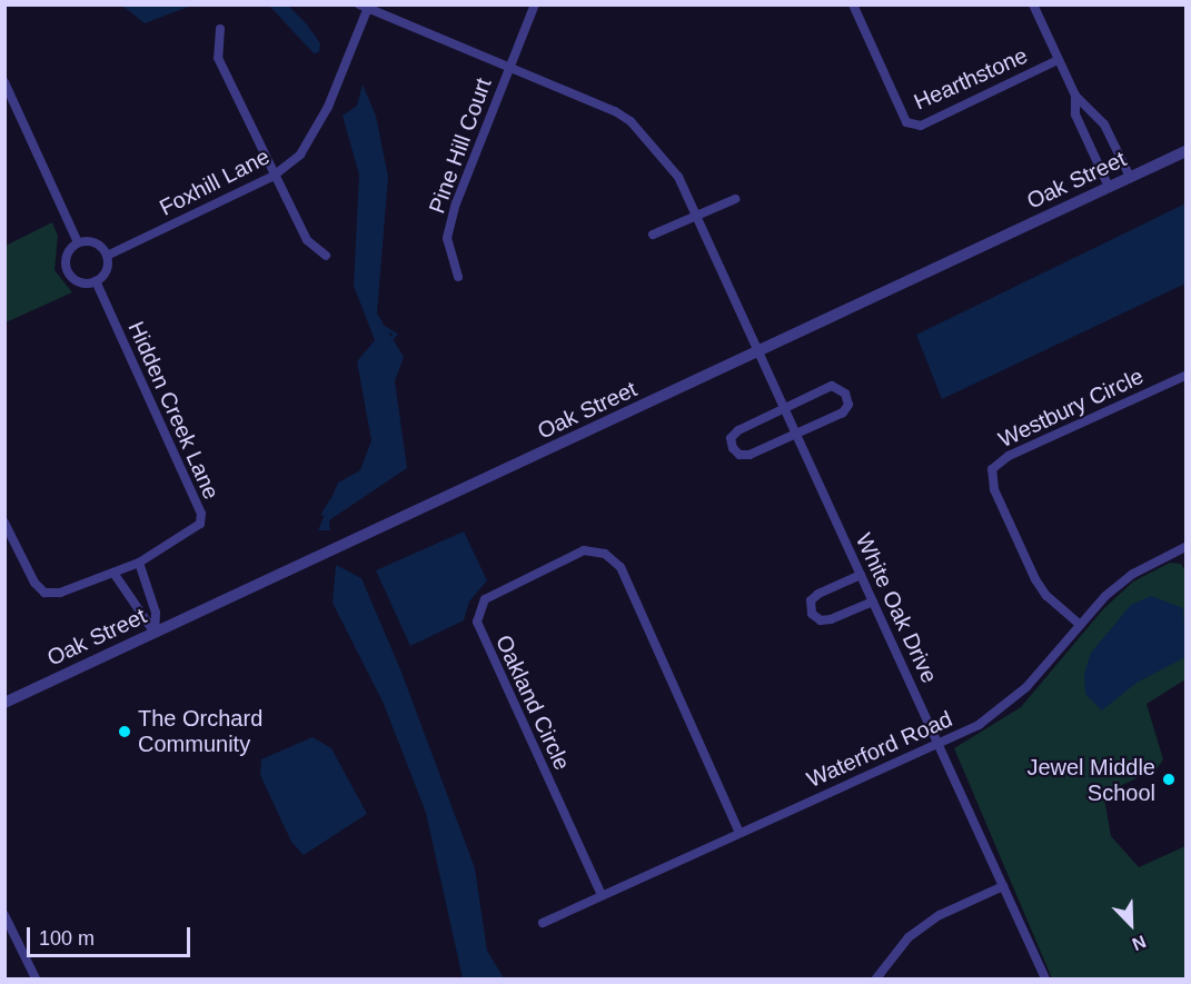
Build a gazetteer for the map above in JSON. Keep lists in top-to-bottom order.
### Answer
{
  "streets": {
    "street": [
      "Hearthstone",
      "Pine Hill Court",
      "Oak Street",
      "Foxhill Lane",
      "Westbury Circle",
      "Hidden Creek Lane",
      "White Oak Drive",
      "Oakland Circle",
      "Waterford Road"
    ]
  },
  "crossings": [
    ["Pine Hill Court", "White Oak Drive"],
    ["Oak Street", "White Oak Drive"],
    ["Foxhill Lane", "Hidden Creek Lane"],
    ["Foxhill Lane", "White Oak Drive"],
    ["Westbury Circle", "Waterford Road"],
    ["White Oak Drive", "Waterford Road"],
    ["Oakland Circle", "Waterford Road"]
  ],
  "places": ["The Orchard Community", "Jewel Middle School"],
  "scale_bar": "100 m",
  "north": "bottom right"
}
